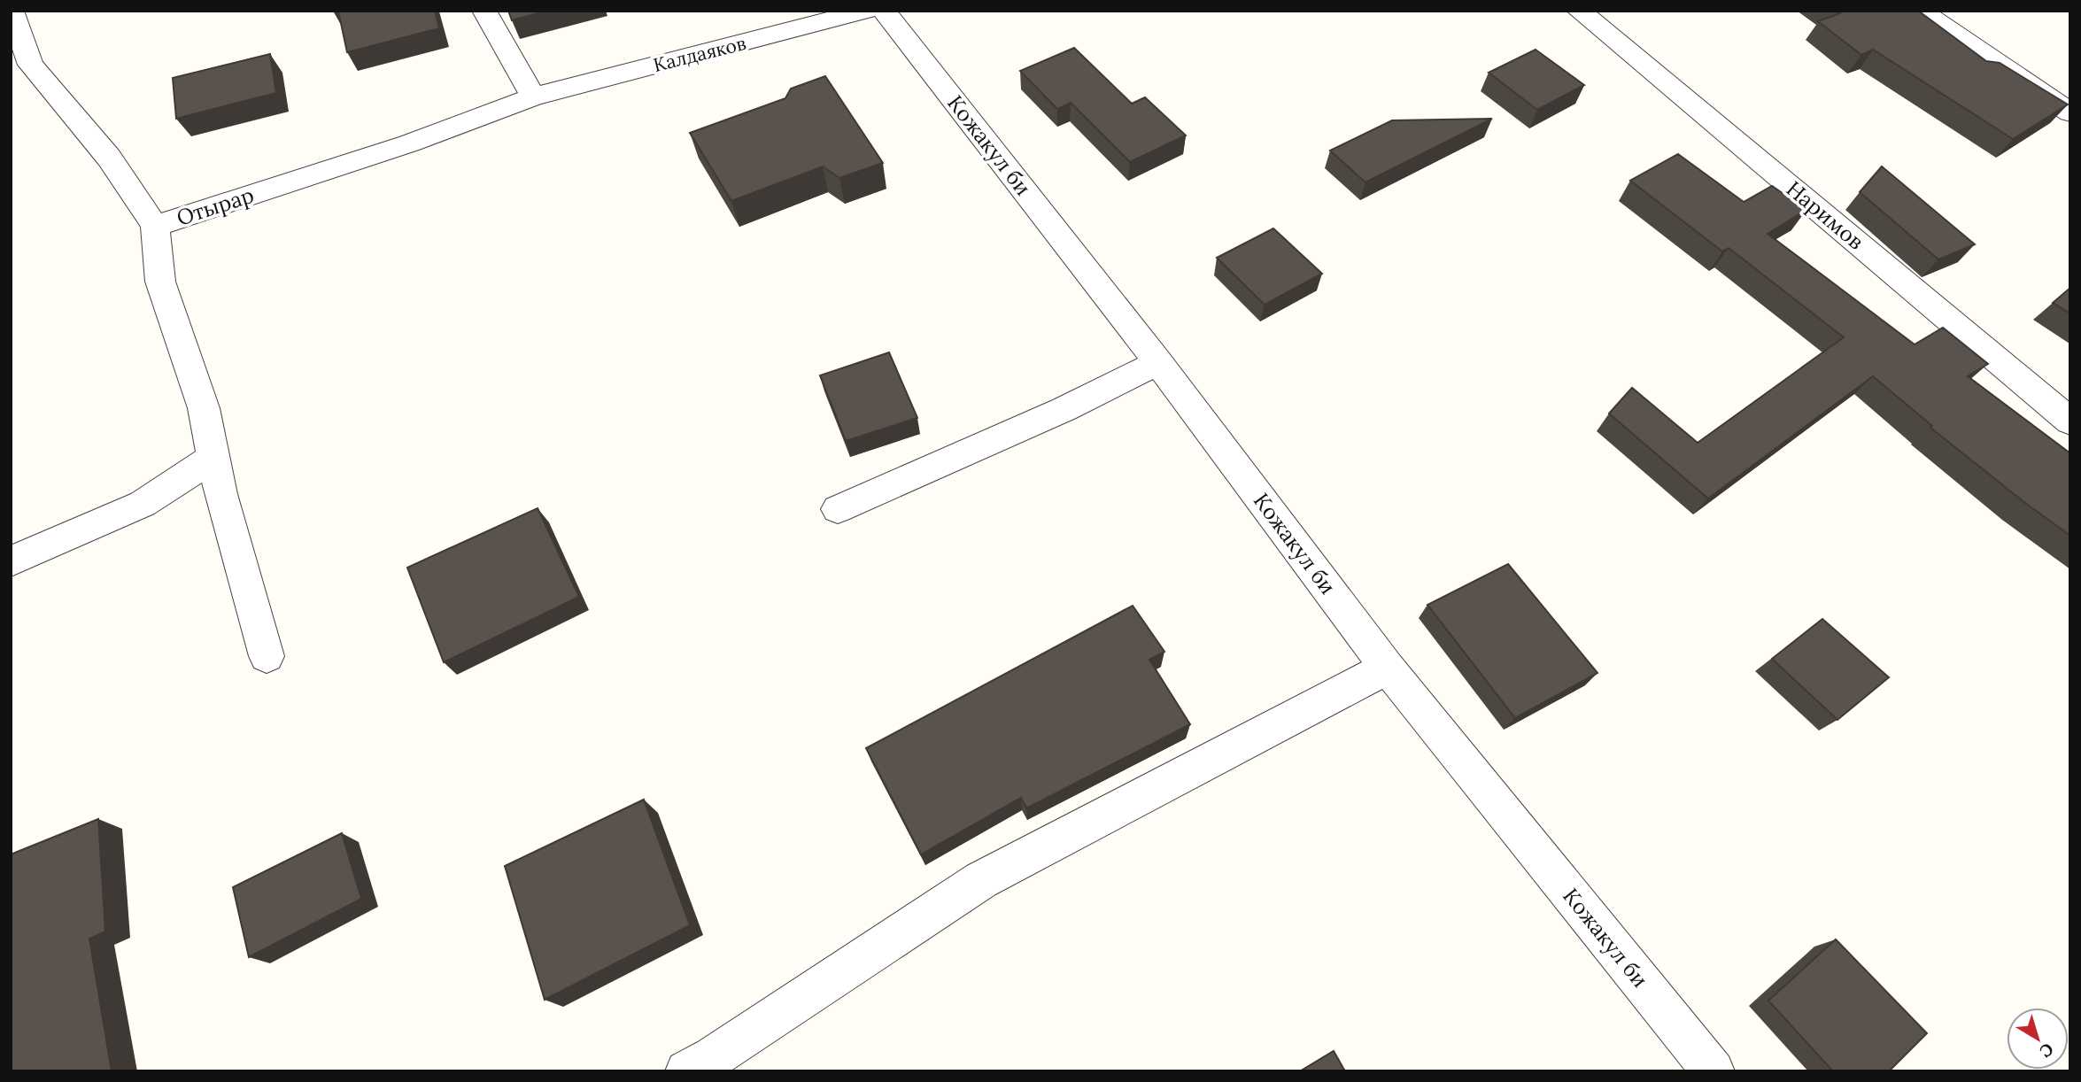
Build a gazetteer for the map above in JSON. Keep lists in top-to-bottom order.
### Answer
{
  "streets": {
    "street": [
      "Калдаяков",
      "Кожакул би",
      "Отырар",
      "Наримов"
    ]
  },
  "crossings": [
    ["Калдаяков", "Отырар"]
  ],
  "north": "bottom right"
}
